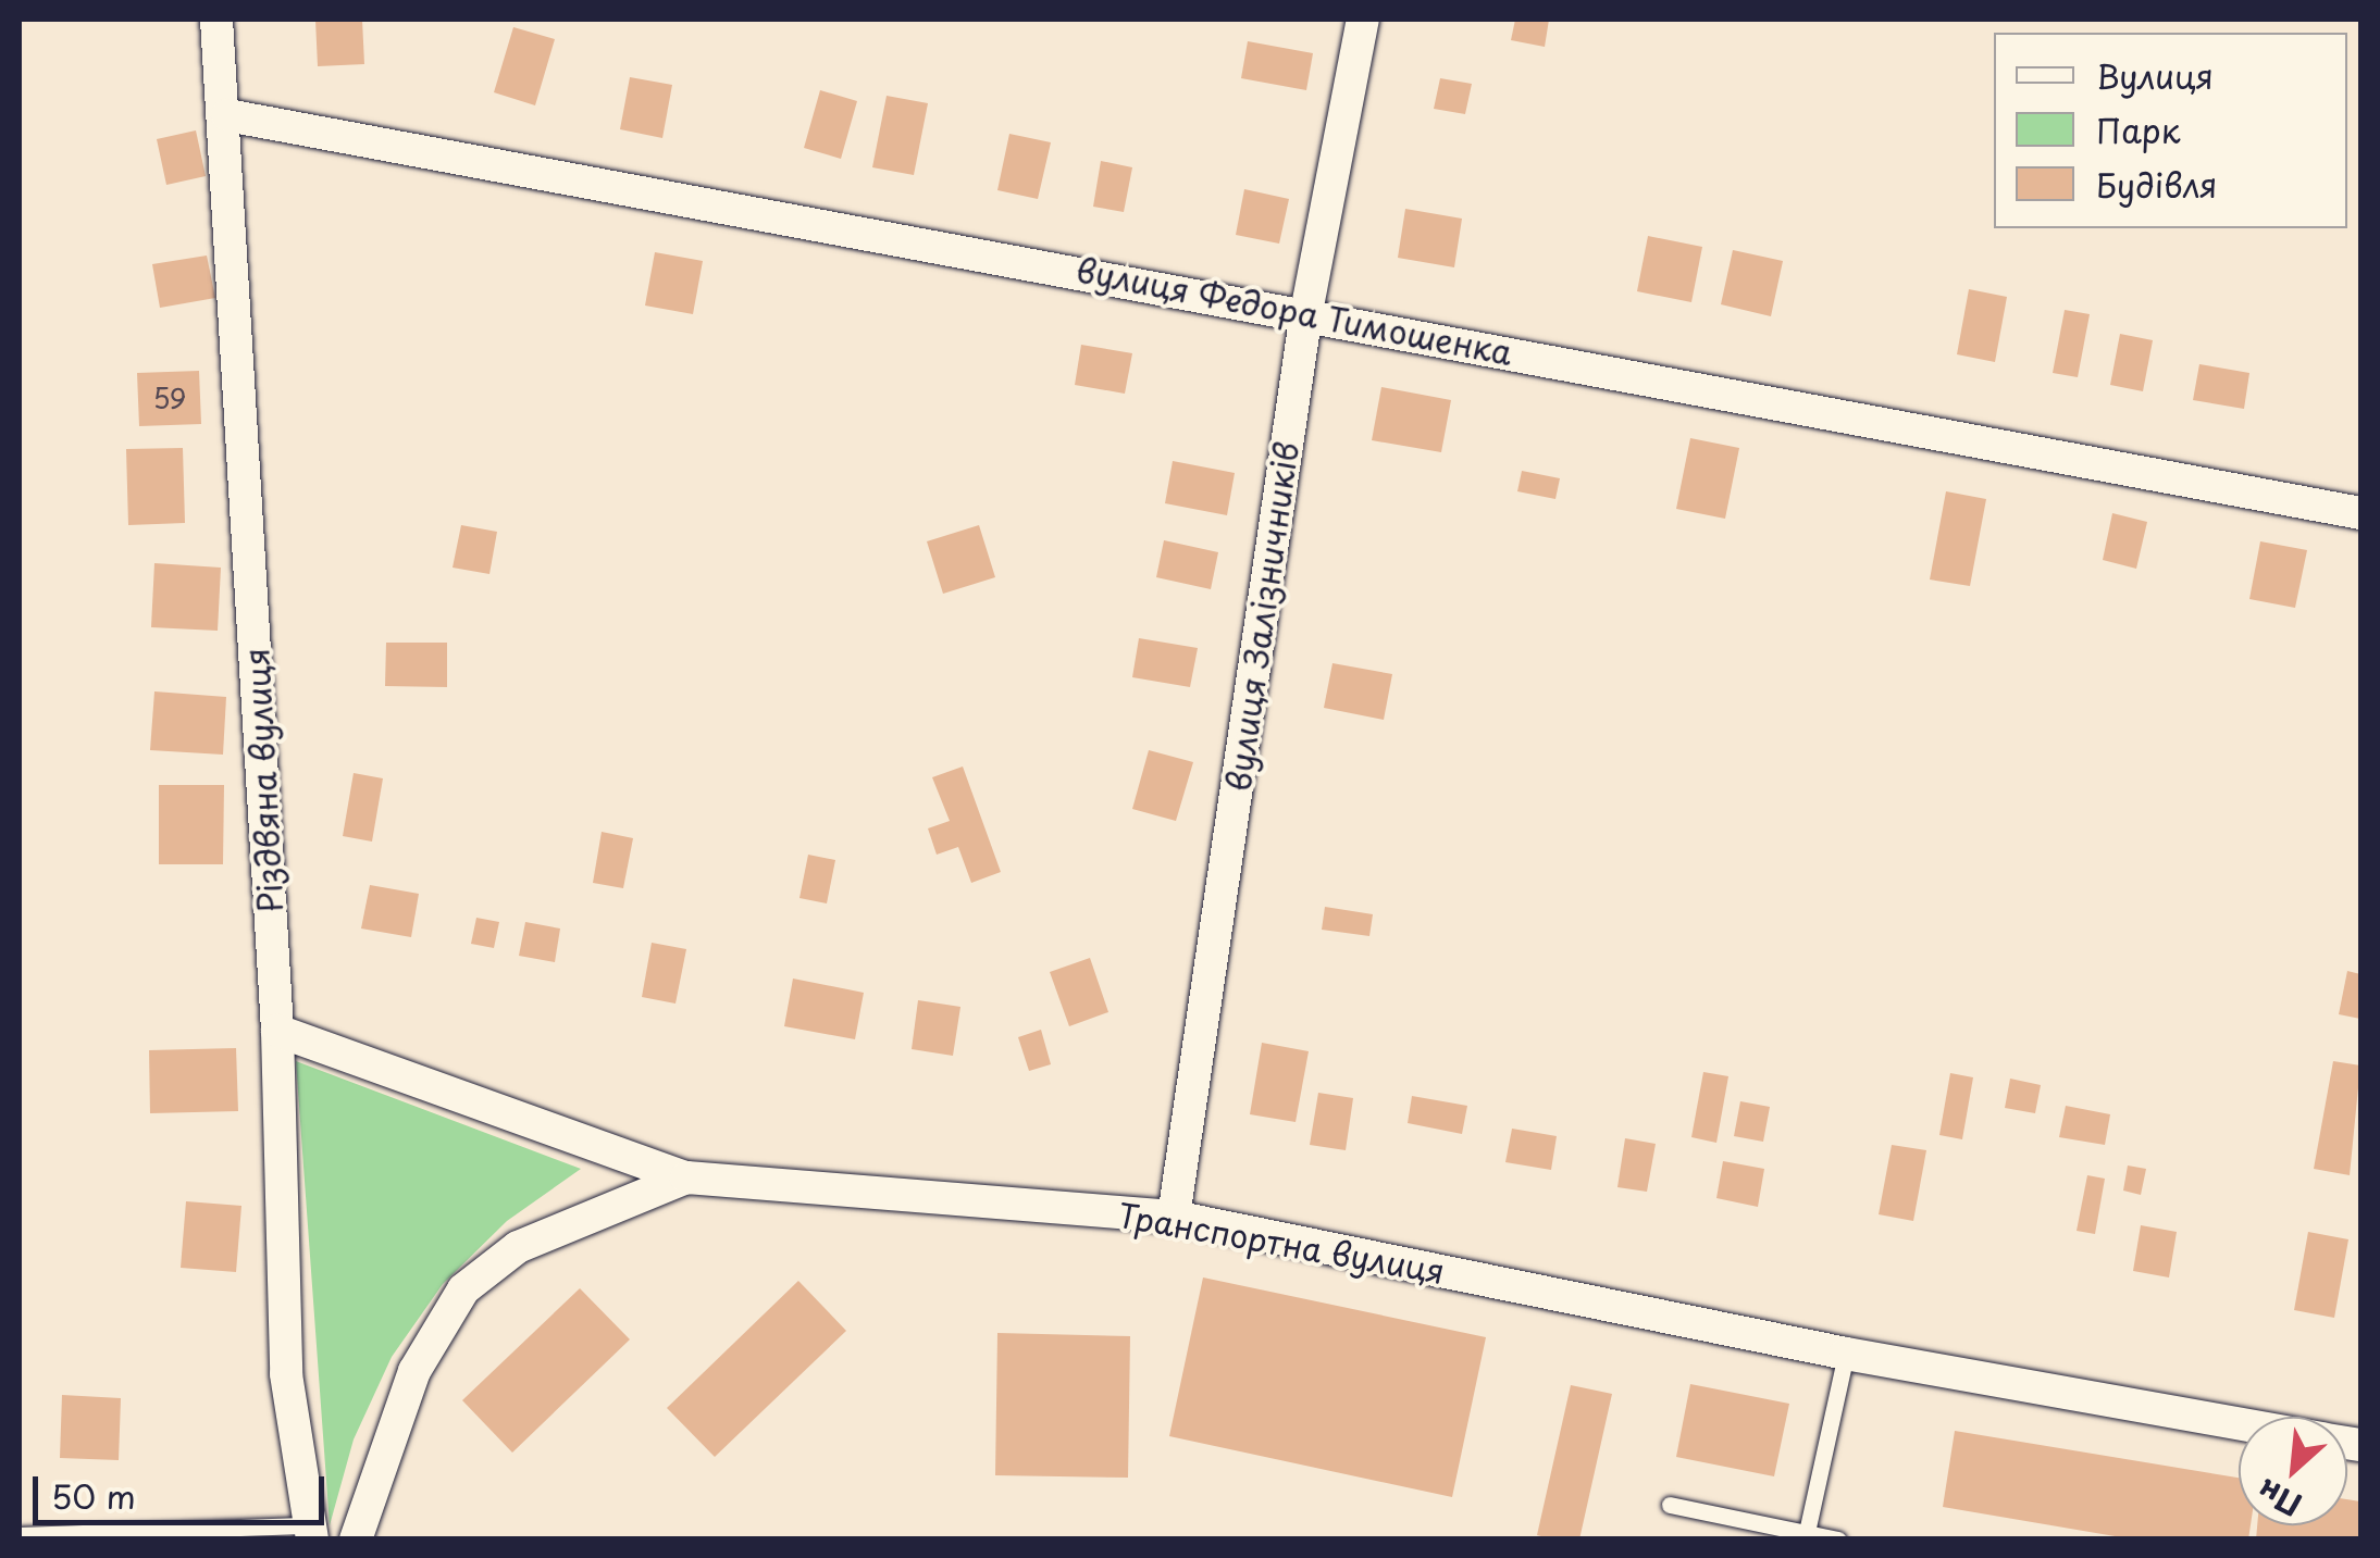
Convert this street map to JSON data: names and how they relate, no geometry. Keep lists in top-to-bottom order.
{
  "streets": {
    "street": [
      "вулиця Федора Тимошенка",
      "вулиця Залізничників",
      "Різдвяна вулиця",
      "Транспортна вулиця"
    ]
  },
  "crossings": [
    ["вулиця Федора Тимошенка", "вулиця Залізничників"],
    ["вулиця Федора Тимошенка", "Різдвяна вулиця"],
    ["вулиця Залізничників", "Транспортна вулиця"]
  ],
  "house_numbers": ["59"],
  "legend": ["Вулиця", "Парк", "Будівля"],
  "scale_bar": "50 m",
  "north": "bottom left"
}
